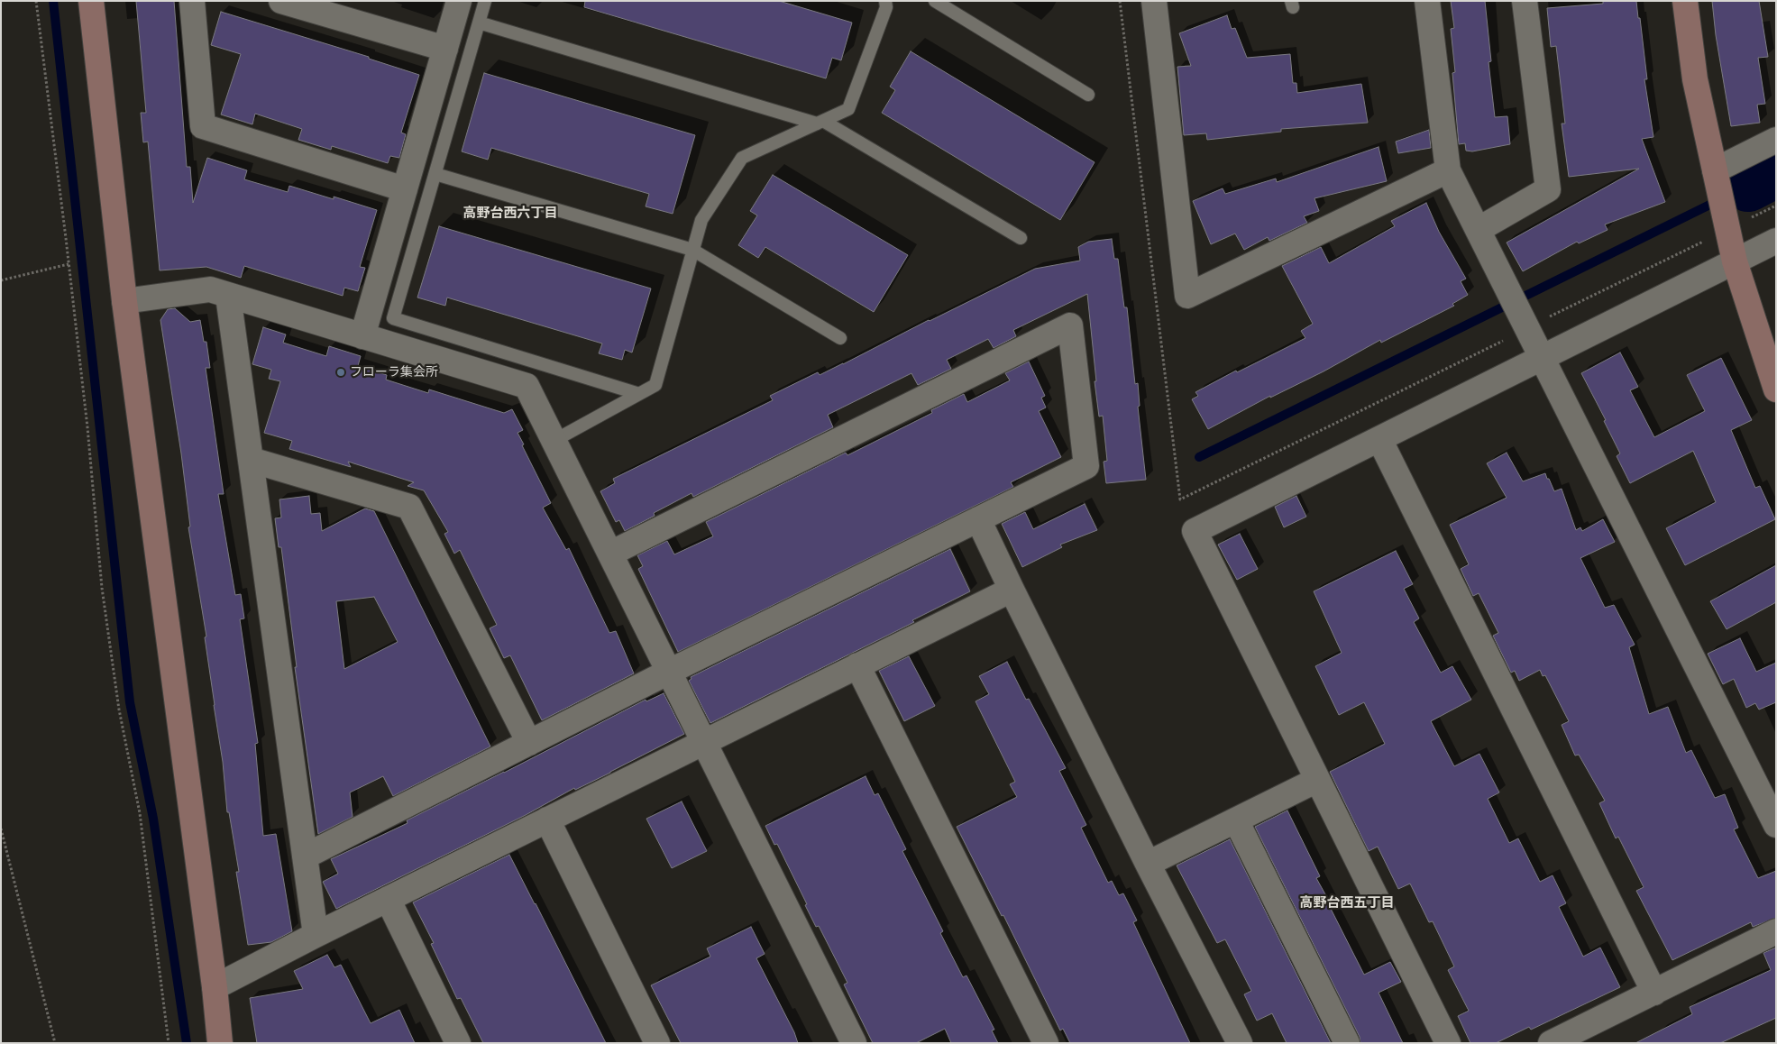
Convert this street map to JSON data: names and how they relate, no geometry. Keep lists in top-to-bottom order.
{
  "districts": ["高野台西六丁目", "高野台西五丁目"],
  "places": ["フローラ集会所"]
}
